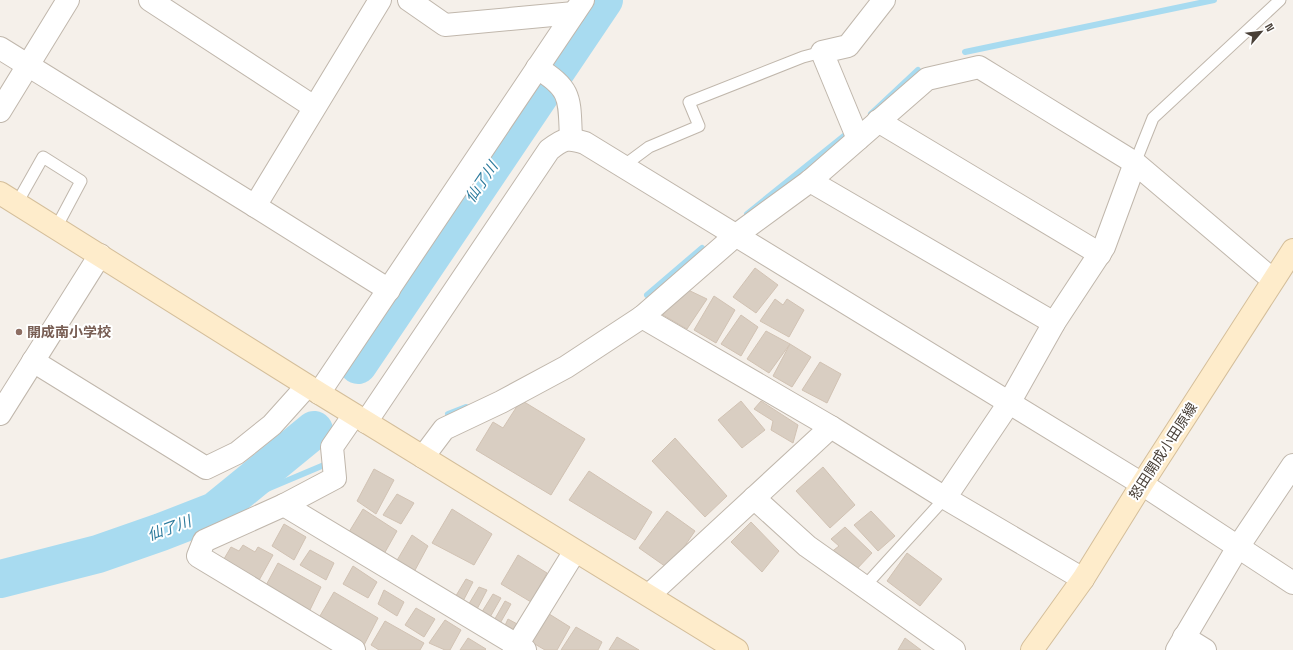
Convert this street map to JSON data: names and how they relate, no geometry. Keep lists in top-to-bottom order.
{
  "streets": {
    "street": ["怒田開成小田原線"]
  },
  "water": ["仙了川"],
  "places": ["開成南小学校"],
  "north": "top right"
}
